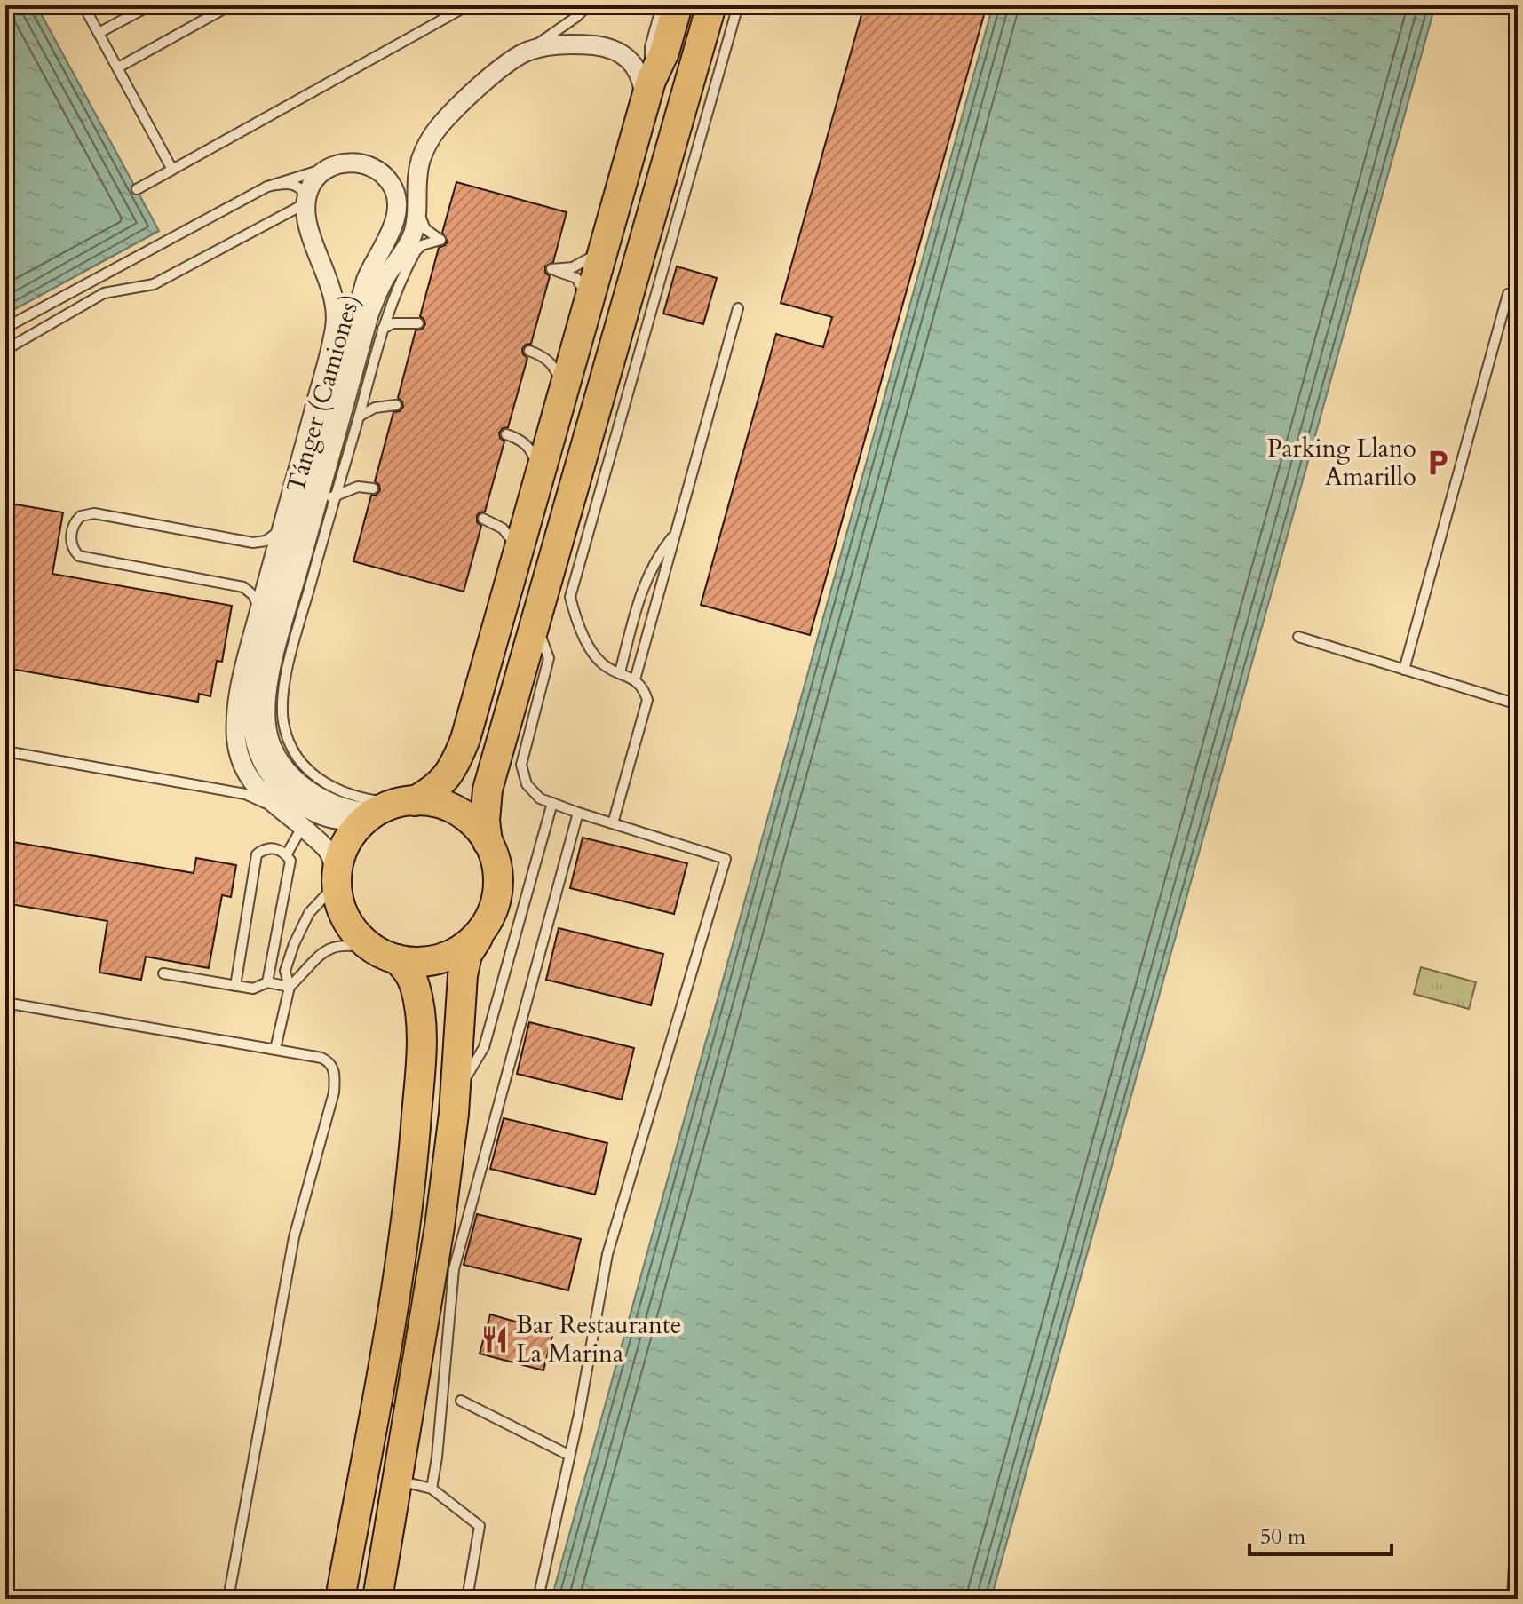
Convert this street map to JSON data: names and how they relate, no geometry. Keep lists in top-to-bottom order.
{
  "streets": {
    "street": ["Tánger (Camiones)"]
  },
  "places": {
    "parking": ["Parking Llano Amarillo"],
    "restaurant": ["Bar Restaurante La Marina"]
  },
  "scale_bar": "50 m"
}
